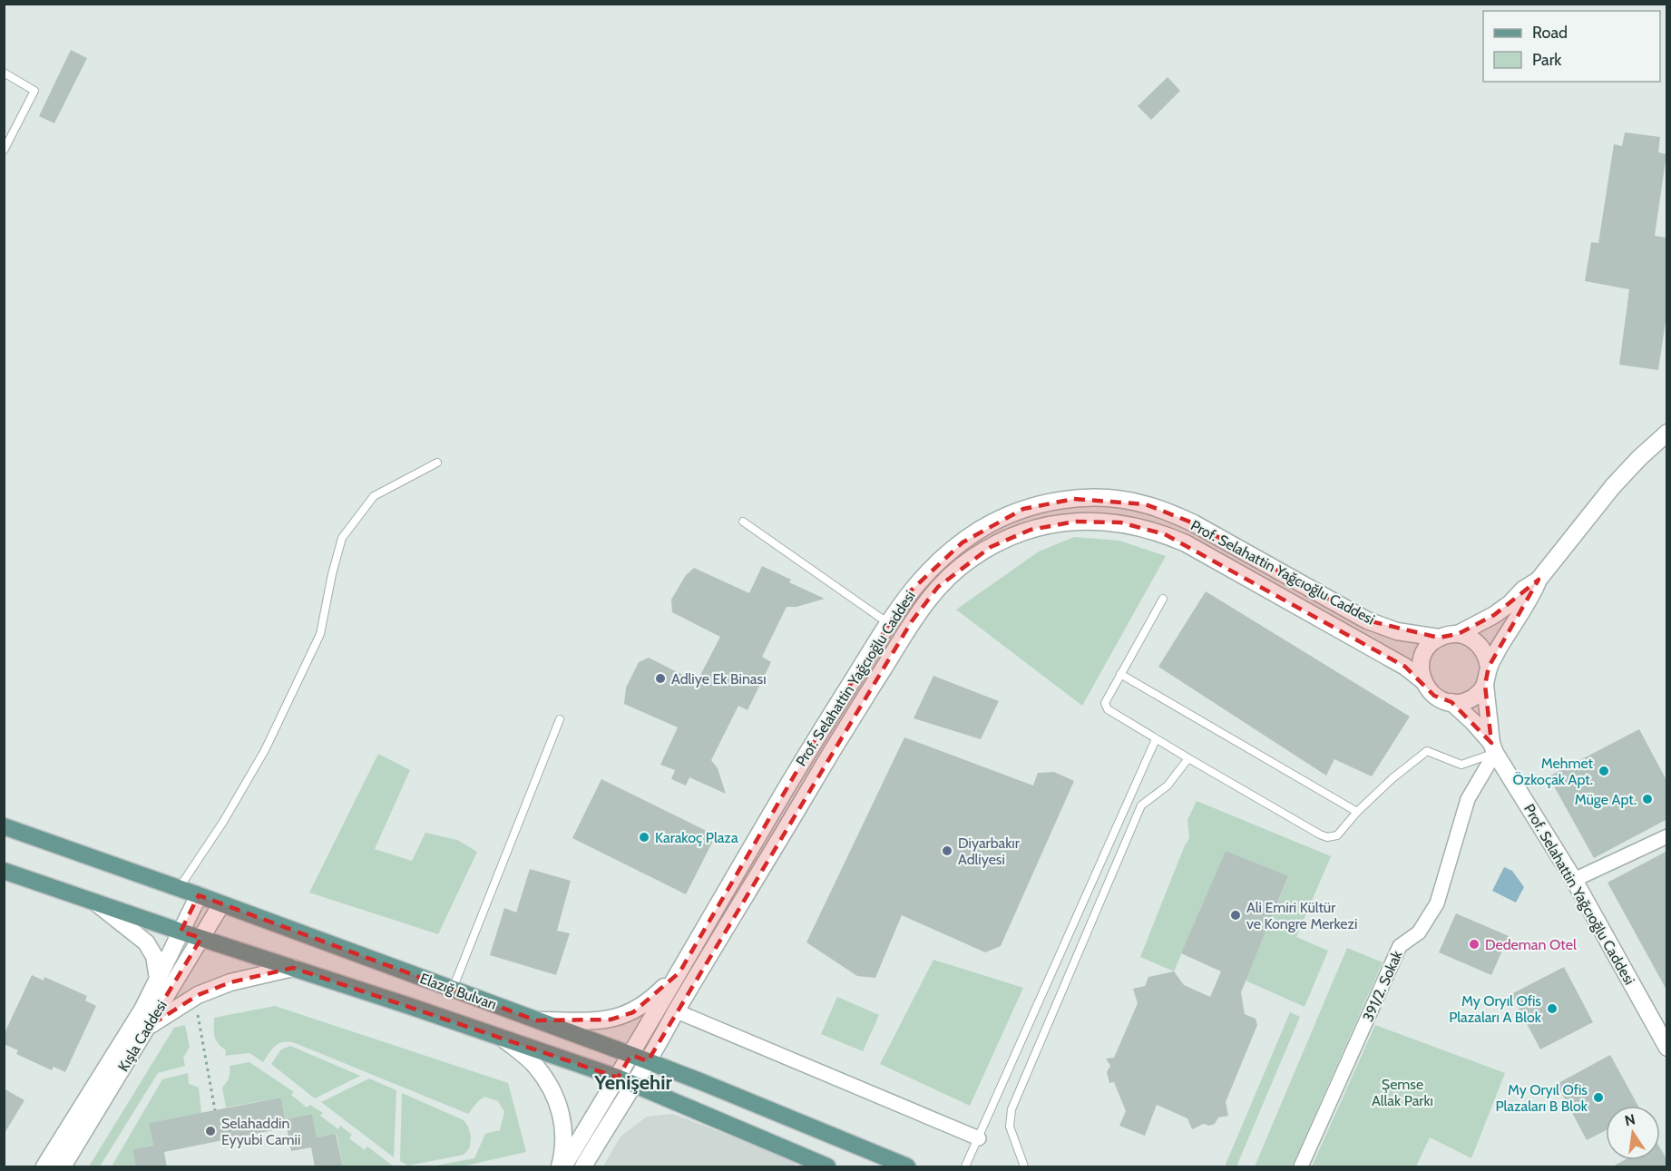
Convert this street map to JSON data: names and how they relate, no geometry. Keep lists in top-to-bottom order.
{
  "streets": {
    "main road": ["Elazığ Bulvarı"],
    "street": ["Prof. Selahattin Yağcıoğlu Caddesi", "391/2. Sokak", "Kışla Caddesi"]
  },
  "crossings": [
    ["Prof. Selahattin Yağcıoğlu Caddesi", "391/2. Sokak"],
    ["Prof. Selahattin Yağcıoğlu Caddesi", "Elazığ Bulvarı"],
    ["Elazığ Bulvarı", "Kışla Caddesi"]
  ],
  "districts": ["Yenişehir"],
  "parks": ["Şemse Allak Parkı"],
  "places": [
    "Adliye Ek Binası",
    "Mehmet Özkoçak Apt.",
    "Müge Apt.",
    "Karakoç Plaza",
    "Diyarbakır Adliyesi",
    "Ali Emiri Kültür ve Kongre Merkezi",
    "Dedeman Otel",
    "My Oryıl Ofis Plazaları A Blok",
    "My Oryıl Ofis Plazaları B Blok",
    "Selahaddin Eyyubi Camii"
  ],
  "legend": ["Road", "Park"],
  "north": "top"
}
